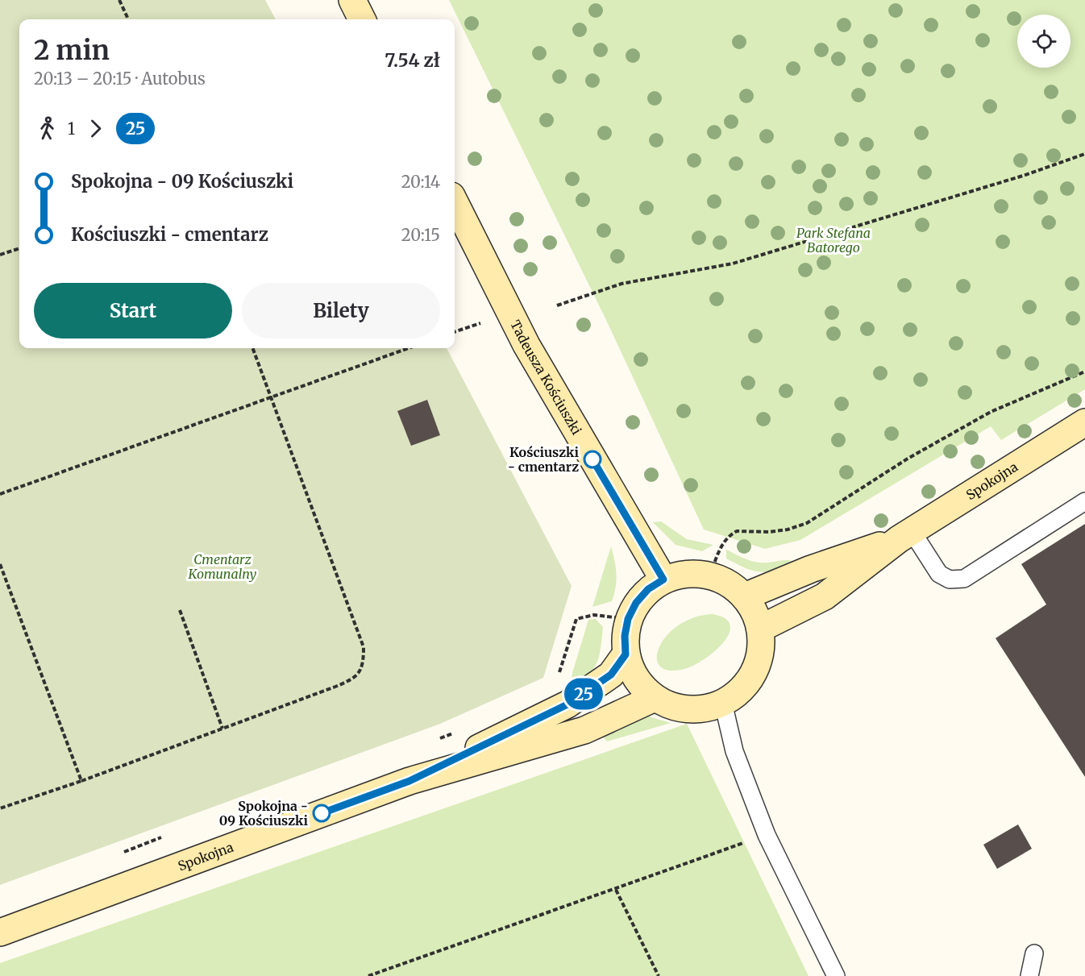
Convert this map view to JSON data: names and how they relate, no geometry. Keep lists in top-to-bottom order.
{
  "streets": {
    "street": ["Tadeusza Kościuszki", "Spokojna"]
  },
  "crossings": [
    ["Tadeusza Kościuszki", "Spokojna"]
  ],
  "parks": ["Park Stefana Batorego", "Cmentarz Komunalny"],
  "places": ["Kościuszki - cmentarz", "Spokojna - 09 Kościuszki"],
  "lines": ["bus line 25"],
  "page": {
    "on_map": "25",
    "heading": ["2 min", "20:13 – 20:15 · Autobus", "7.54 zł"],
    "legs": ["1", "25"],
    "list": [
      {
        "name": "Spokojna - 09 Kościuszki",
        "value": "20:14"
      },
      {
        "name": "Kościuszki - cmentarz",
        "value": "20:15"
      }
    ],
    "buttons": ["Start", "Bilety"]
  }
}
